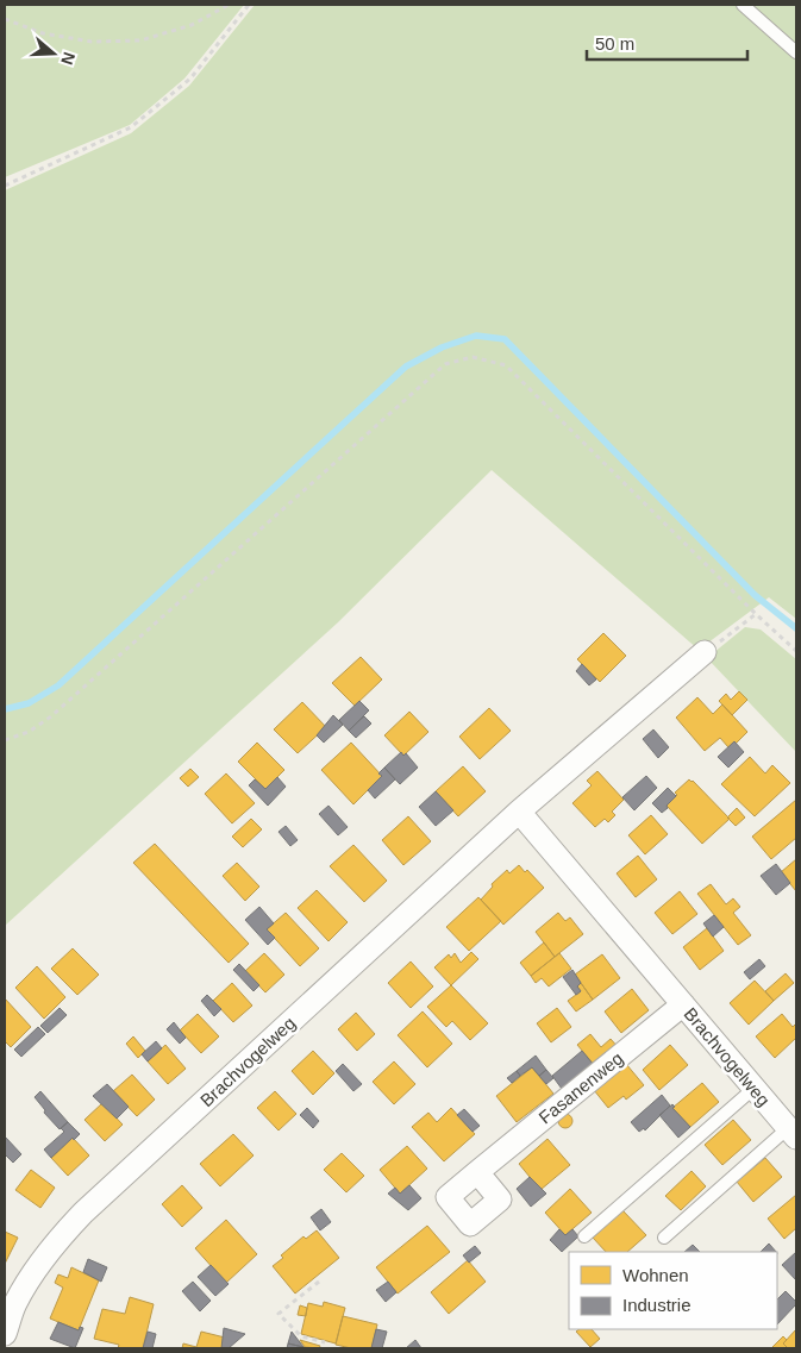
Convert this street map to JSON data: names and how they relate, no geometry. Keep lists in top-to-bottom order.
{
  "streets": {
    "street": ["Brachvogelweg", "Fasanenweg"]
  },
  "crossings": [
    ["Brachvogelweg", "Fasanenweg"]
  ],
  "legend": ["Wohnen", "Industrie"],
  "scale_bar": "50 m",
  "north": "right"
}
